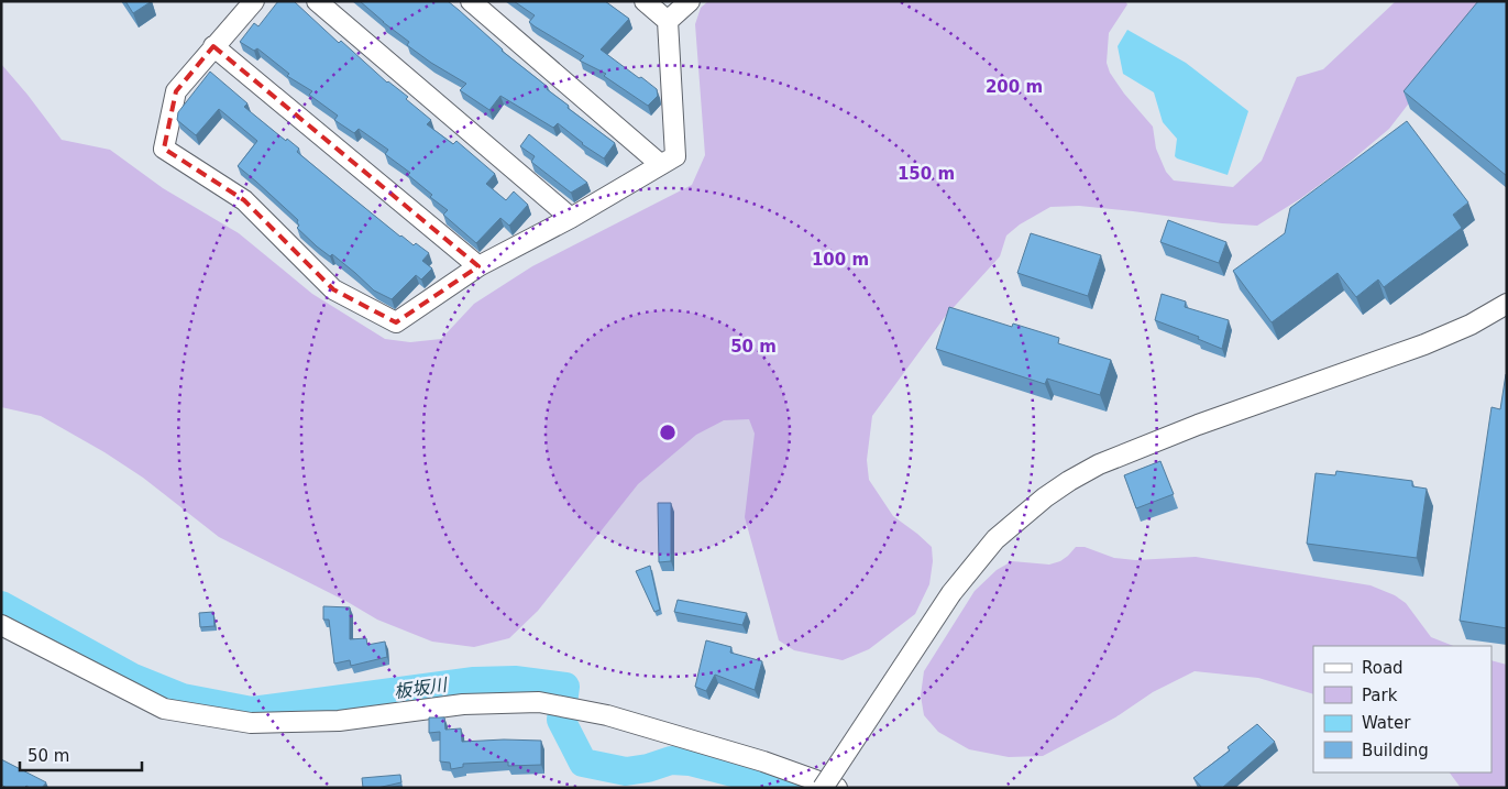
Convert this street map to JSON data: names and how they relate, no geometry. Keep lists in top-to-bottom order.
{
  "water": ["板坂川"],
  "legend": [
    "Road",
    "Park",
    "Water",
    "Building"
  ],
  "scale_bar": "50 m",
  "rings": [
    "200 m",
    "150 m",
    "100 m",
    "50 m"
  ]
}
